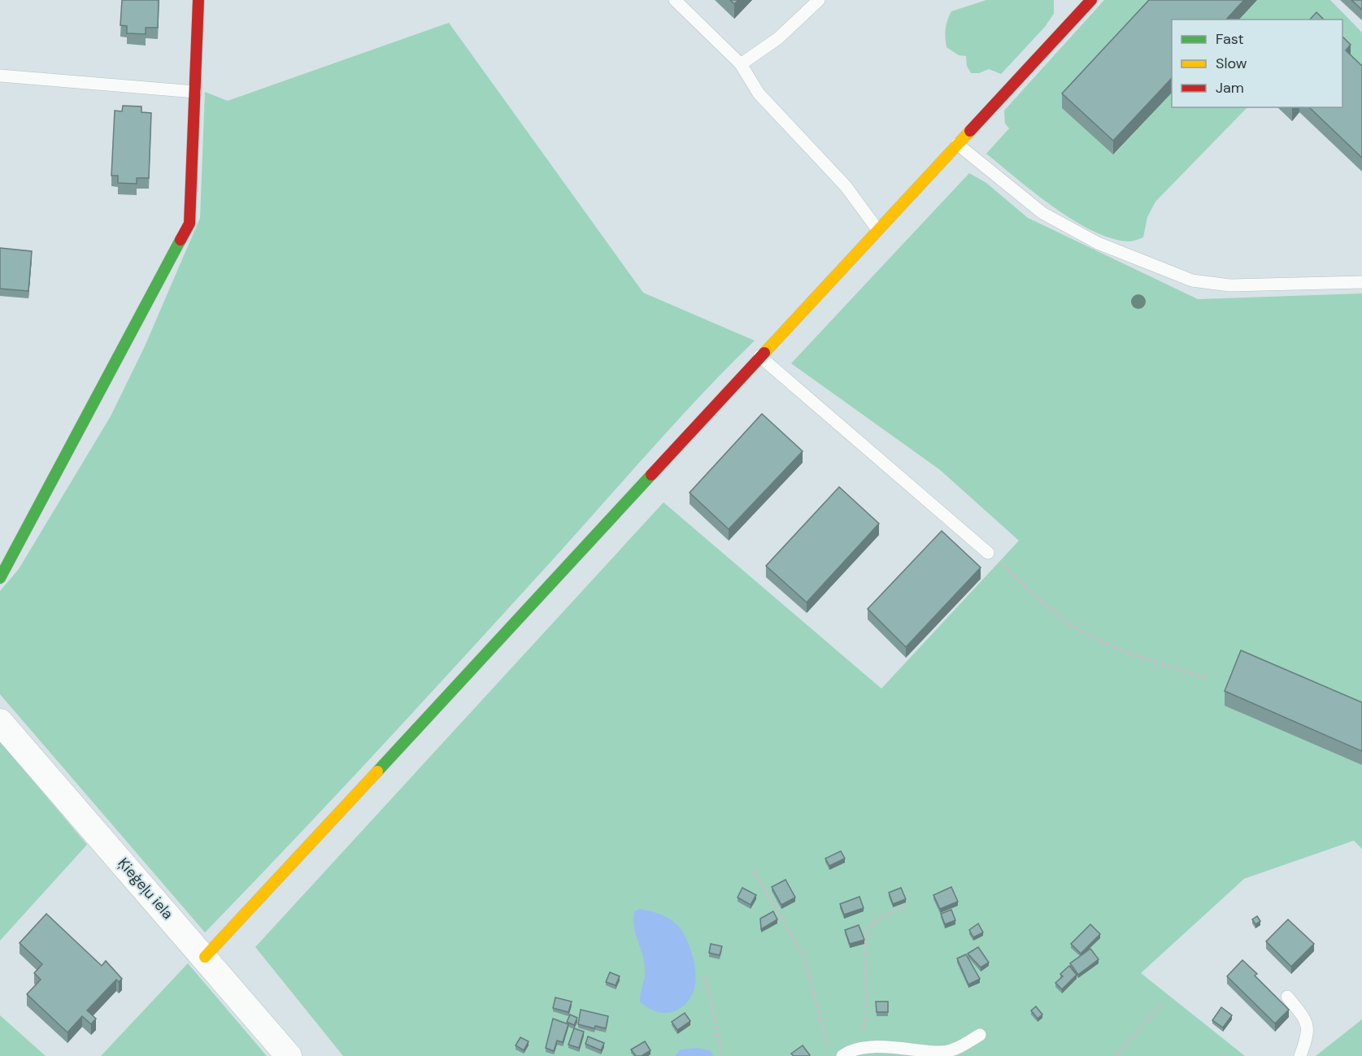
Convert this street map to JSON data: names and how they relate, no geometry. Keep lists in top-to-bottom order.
{
  "streets": {
    "street": ["Ķieģeļu iela"]
  },
  "legend": ["Fast", "Slow", "Jam"]
}
